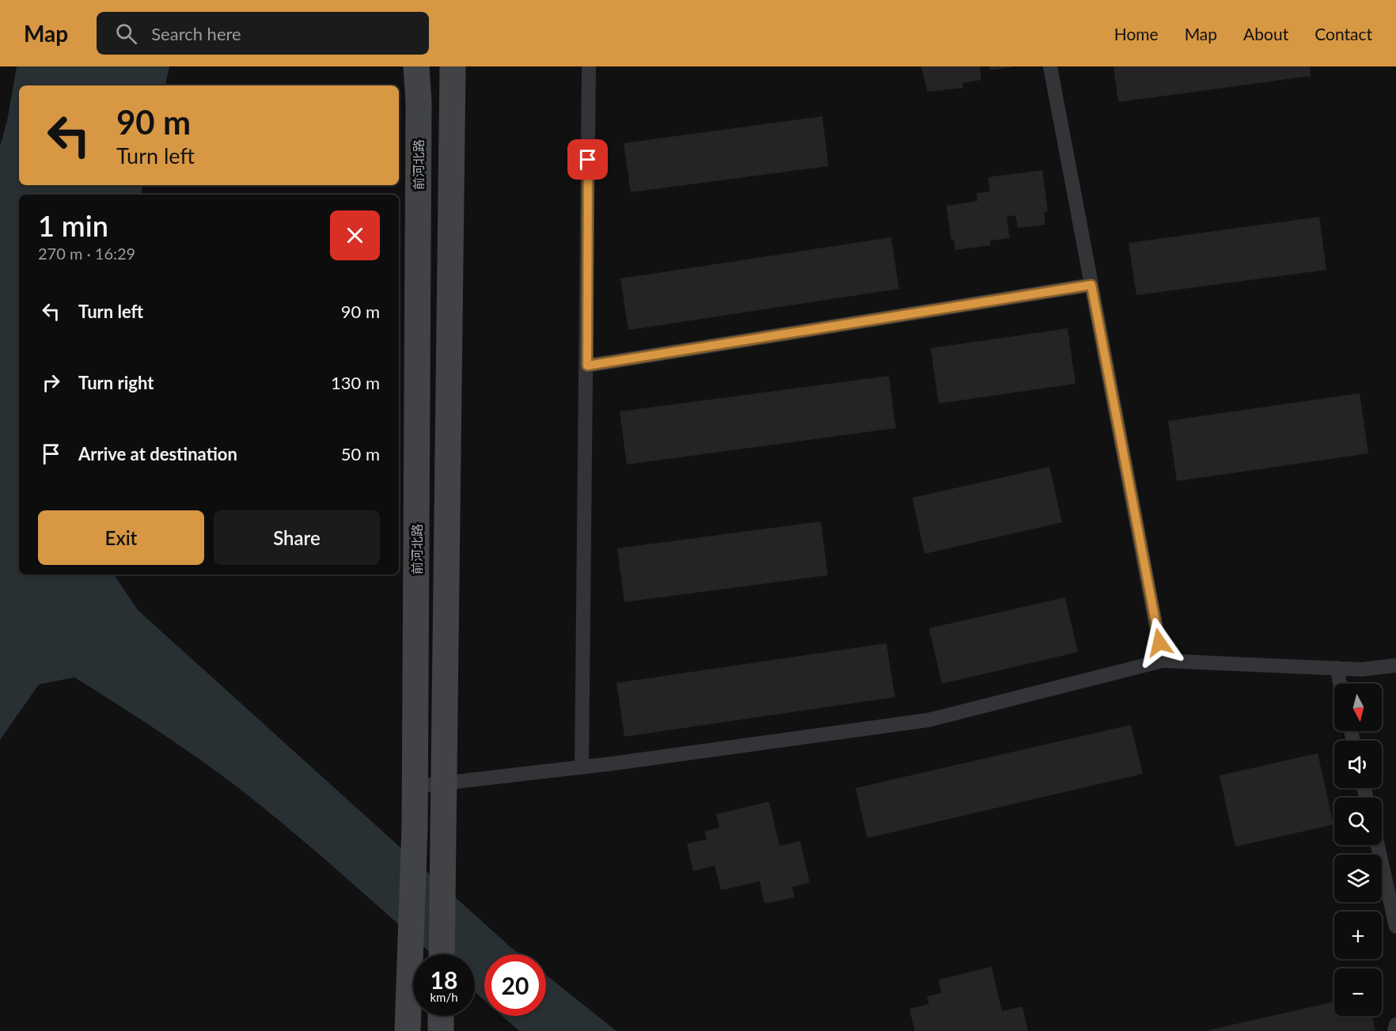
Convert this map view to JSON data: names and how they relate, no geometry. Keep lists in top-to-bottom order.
{
  "streets": {
    "main road": ["前河北路"]
  },
  "north": "bottom",
  "page": {
    "header": "Map",
    "search": "Search here",
    "nav": [
      "Home",
      "Map",
      "About",
      "Contact"
    ],
    "turn": ["90 m", "Turn left"],
    "heading": ["1 min", "270 m · 16:29"],
    "list": [
      {
        "name": "Turn left",
        "value": "90 m"
      },
      {
        "name": "Turn right",
        "value": "130 m"
      },
      {
        "name": "Arrive at destination",
        "value": "50 m"
      }
    ],
    "buttons": ["Exit", "Share"],
    "map_buttons": ["+", "−"],
    "speed": "18 km/h",
    "limit": "20"
  }
}
